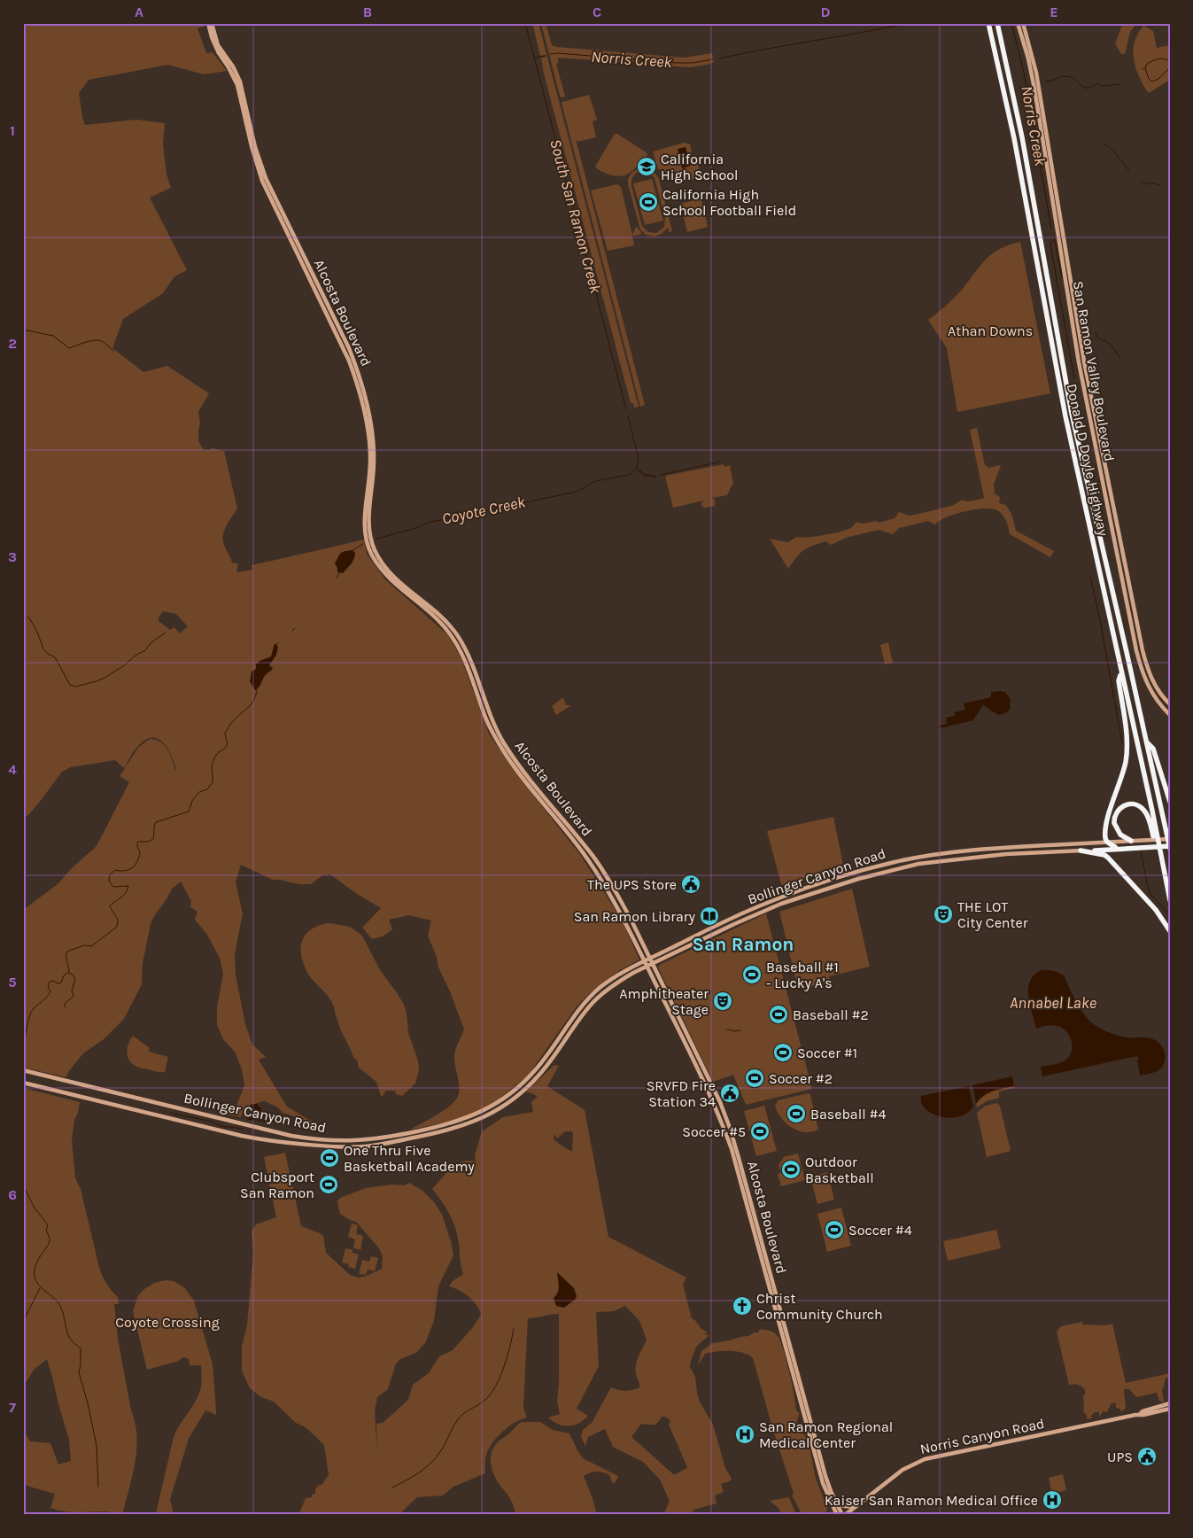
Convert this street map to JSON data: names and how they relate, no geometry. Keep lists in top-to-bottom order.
{
  "streets": {
    "highway": ["Donald D Doyle Highway"],
    "main road": [
      "Alcosta Boulevard",
      "San Ramon Valley Boulevard",
      "Bollinger Canyon Road",
      "Norris Canyon Road"
    ]
  },
  "crossings": [
    ["Alcosta Boulevard", "Bollinger Canyon Road"],
    ["Alcosta Boulevard", "Norris Canyon Road"]
  ],
  "districts": ["San Ramon"],
  "water": [
    "Norris Creek",
    "South San Ramon Creek",
    "Coyote Creek",
    "Annabel Lake"
  ],
  "parks": ["Athan Downs", "Coyote Crossing"],
  "places": {
    "school or university": ["California High School"],
    "sports": [
      "California High School Football Field",
      "Baseball #1 - Lucky A's",
      "Baseball #2",
      "Soccer #1",
      "Soccer #2",
      "Baseball #4",
      "Soccer #5",
      "One Thru Five Basketball Academy",
      "Outdoor Basketball",
      "Clubsport San Ramon",
      "Soccer #4"
    ],
    "public building": ["The UPS Store", "SRVFD Fire Station 34", "UPS"],
    "theatre": ["THE LOT City Center", "Amphitheater Stage"],
    "library": ["San Ramon Library"],
    "church": ["Christ Community Church"],
    "hospital": ["San Ramon Regional Medical Center", "Kaiser San Ramon Medical Office"]
  },
  "grid": {
    "columns": [
      "A",
      "B",
      "C",
      "D",
      "E"
    ],
    "rows": [
      "1",
      "2",
      "3",
      "4",
      "5",
      "6",
      "7"
    ]
  }
}
